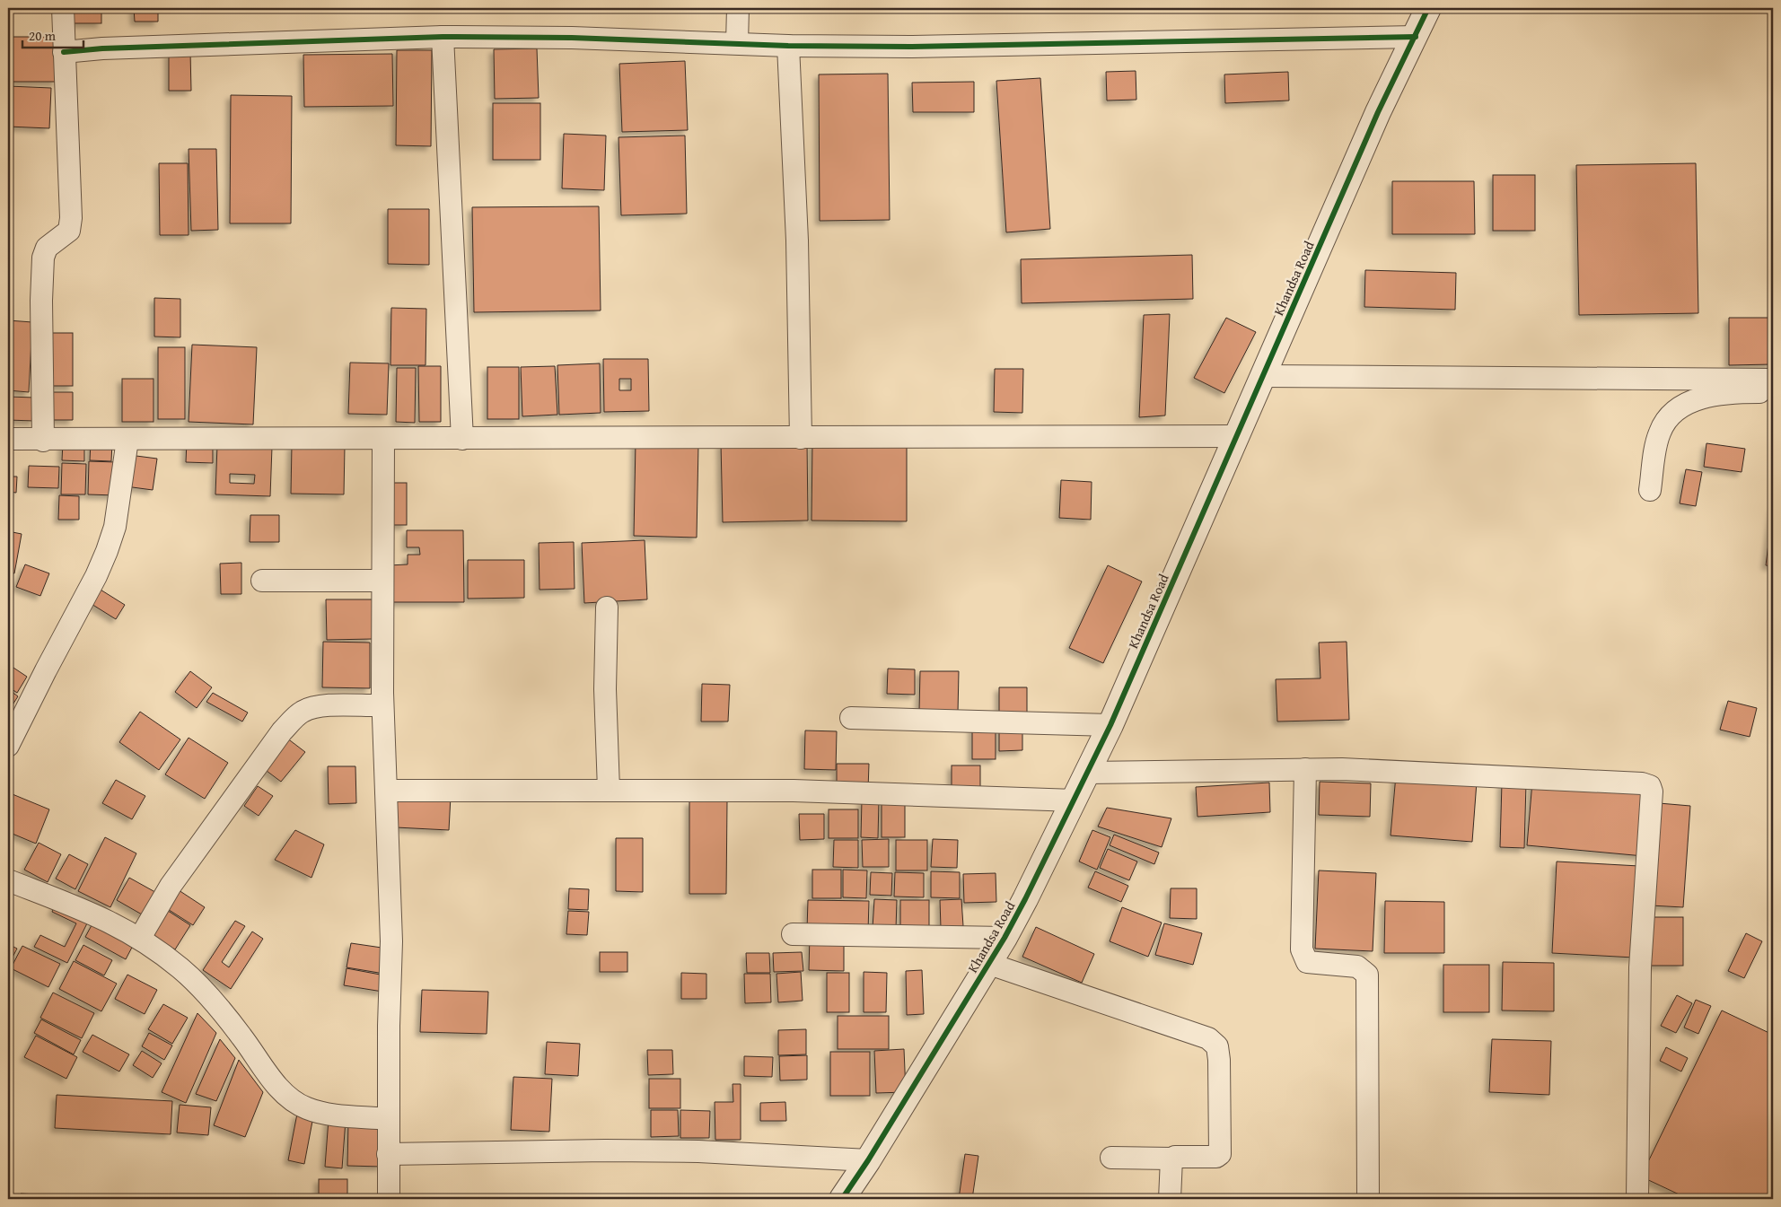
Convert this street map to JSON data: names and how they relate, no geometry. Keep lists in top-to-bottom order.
{
  "streets": {
    "street": ["Khandsa Road"]
  },
  "scale_bar": "20 m"
}
